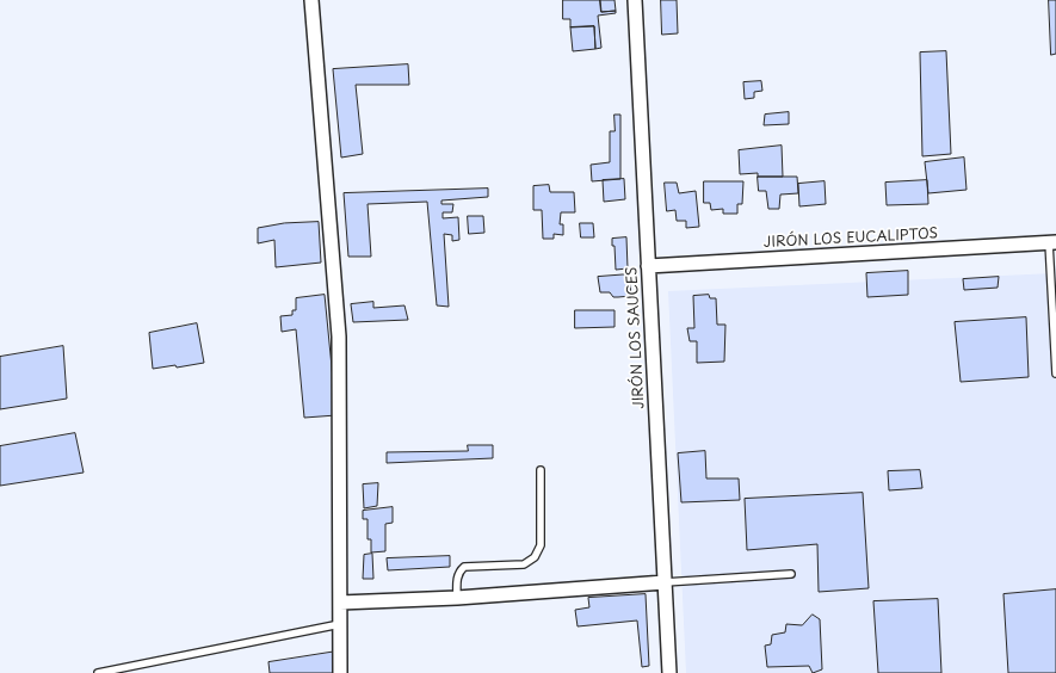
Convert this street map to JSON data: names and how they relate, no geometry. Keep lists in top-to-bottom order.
{
  "streets": {
    "street": ["JIRÓN LOS EUCALIPTOS", "JIRÓN LOS SAUCES"]
  },
  "crossings": [
    ["JIRÓN LOS EUCALIPTOS", "JIRÓN LOS SAUCES"]
  ]
}
